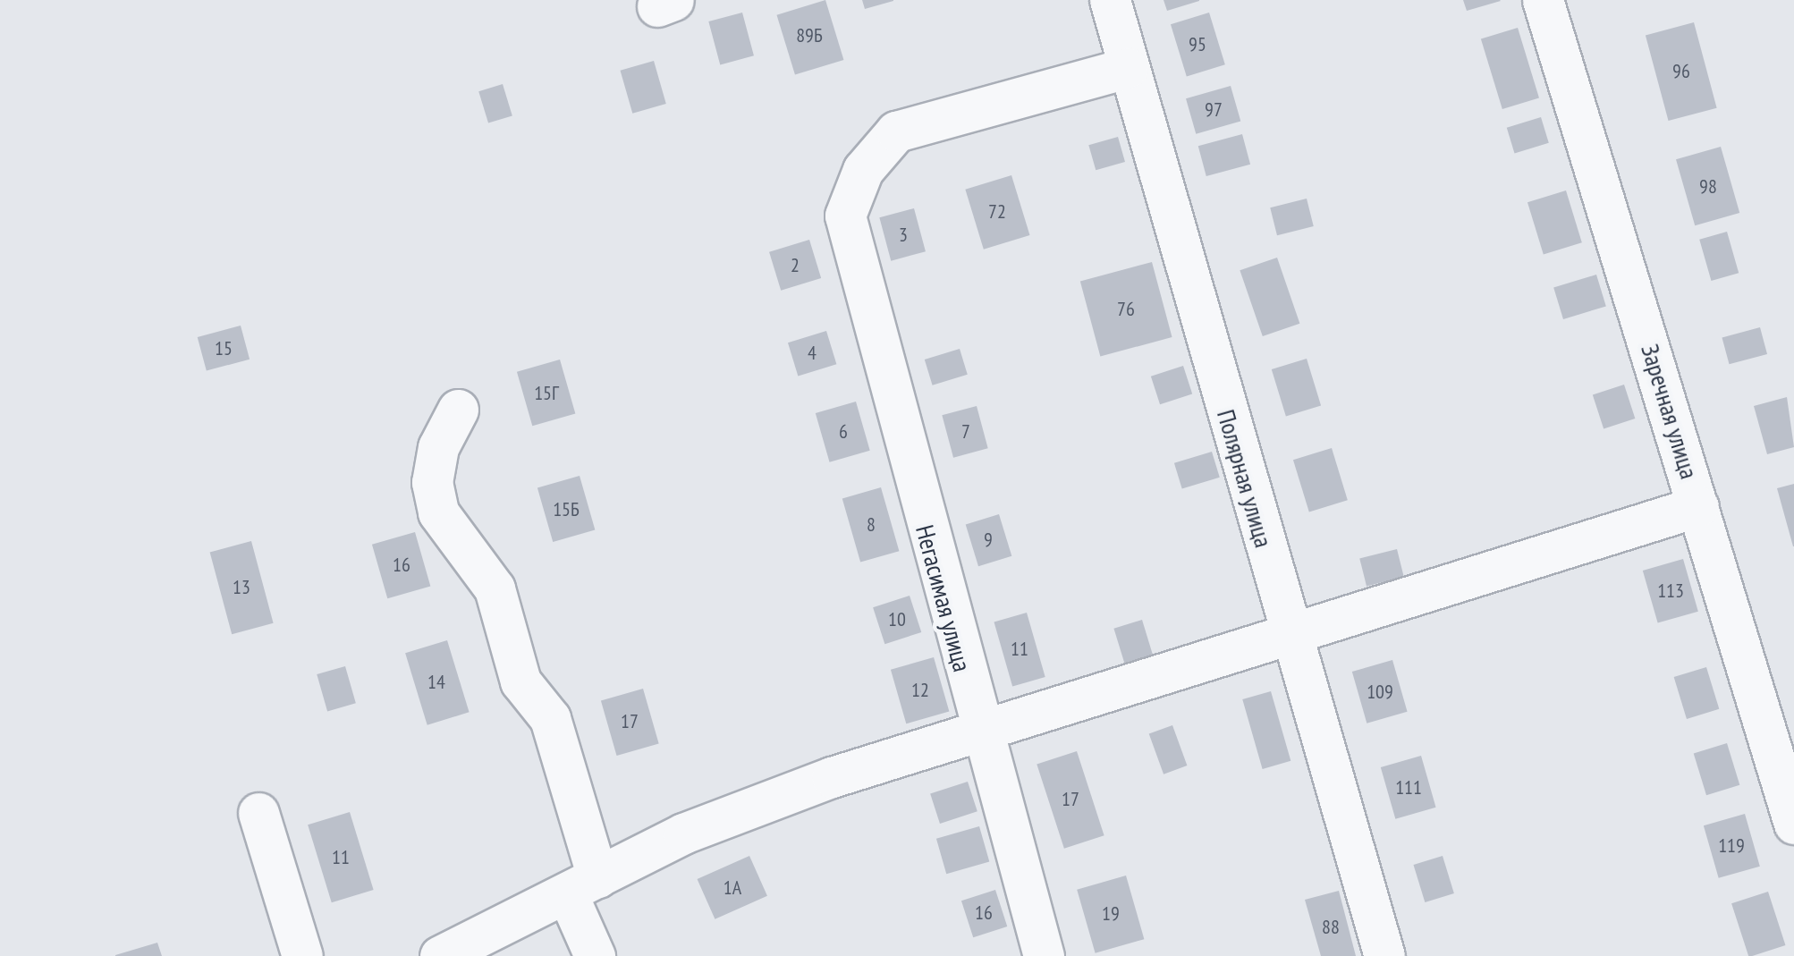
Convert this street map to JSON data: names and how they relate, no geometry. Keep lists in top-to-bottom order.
{
  "streets": {
    "street": ["Заречная улица", "Полярная улица", "Негасимая улица"]
  },
  "crossings": [
    ["Полярная улица", "Негасимая улица"]
  ],
  "house_numbers": [
    "89Б",
    "95",
    "96",
    "97",
    "98",
    "72",
    "3",
    "2",
    "76",
    "15",
    "4",
    "15Г",
    "6",
    "7",
    "15Б",
    "8",
    "9",
    "16",
    "13",
    "113",
    "10",
    "11",
    "14",
    "12",
    "109",
    "17",
    "111",
    "17",
    "119",
    "11",
    "1А",
    "16",
    "19",
    "88"
  ]
}
